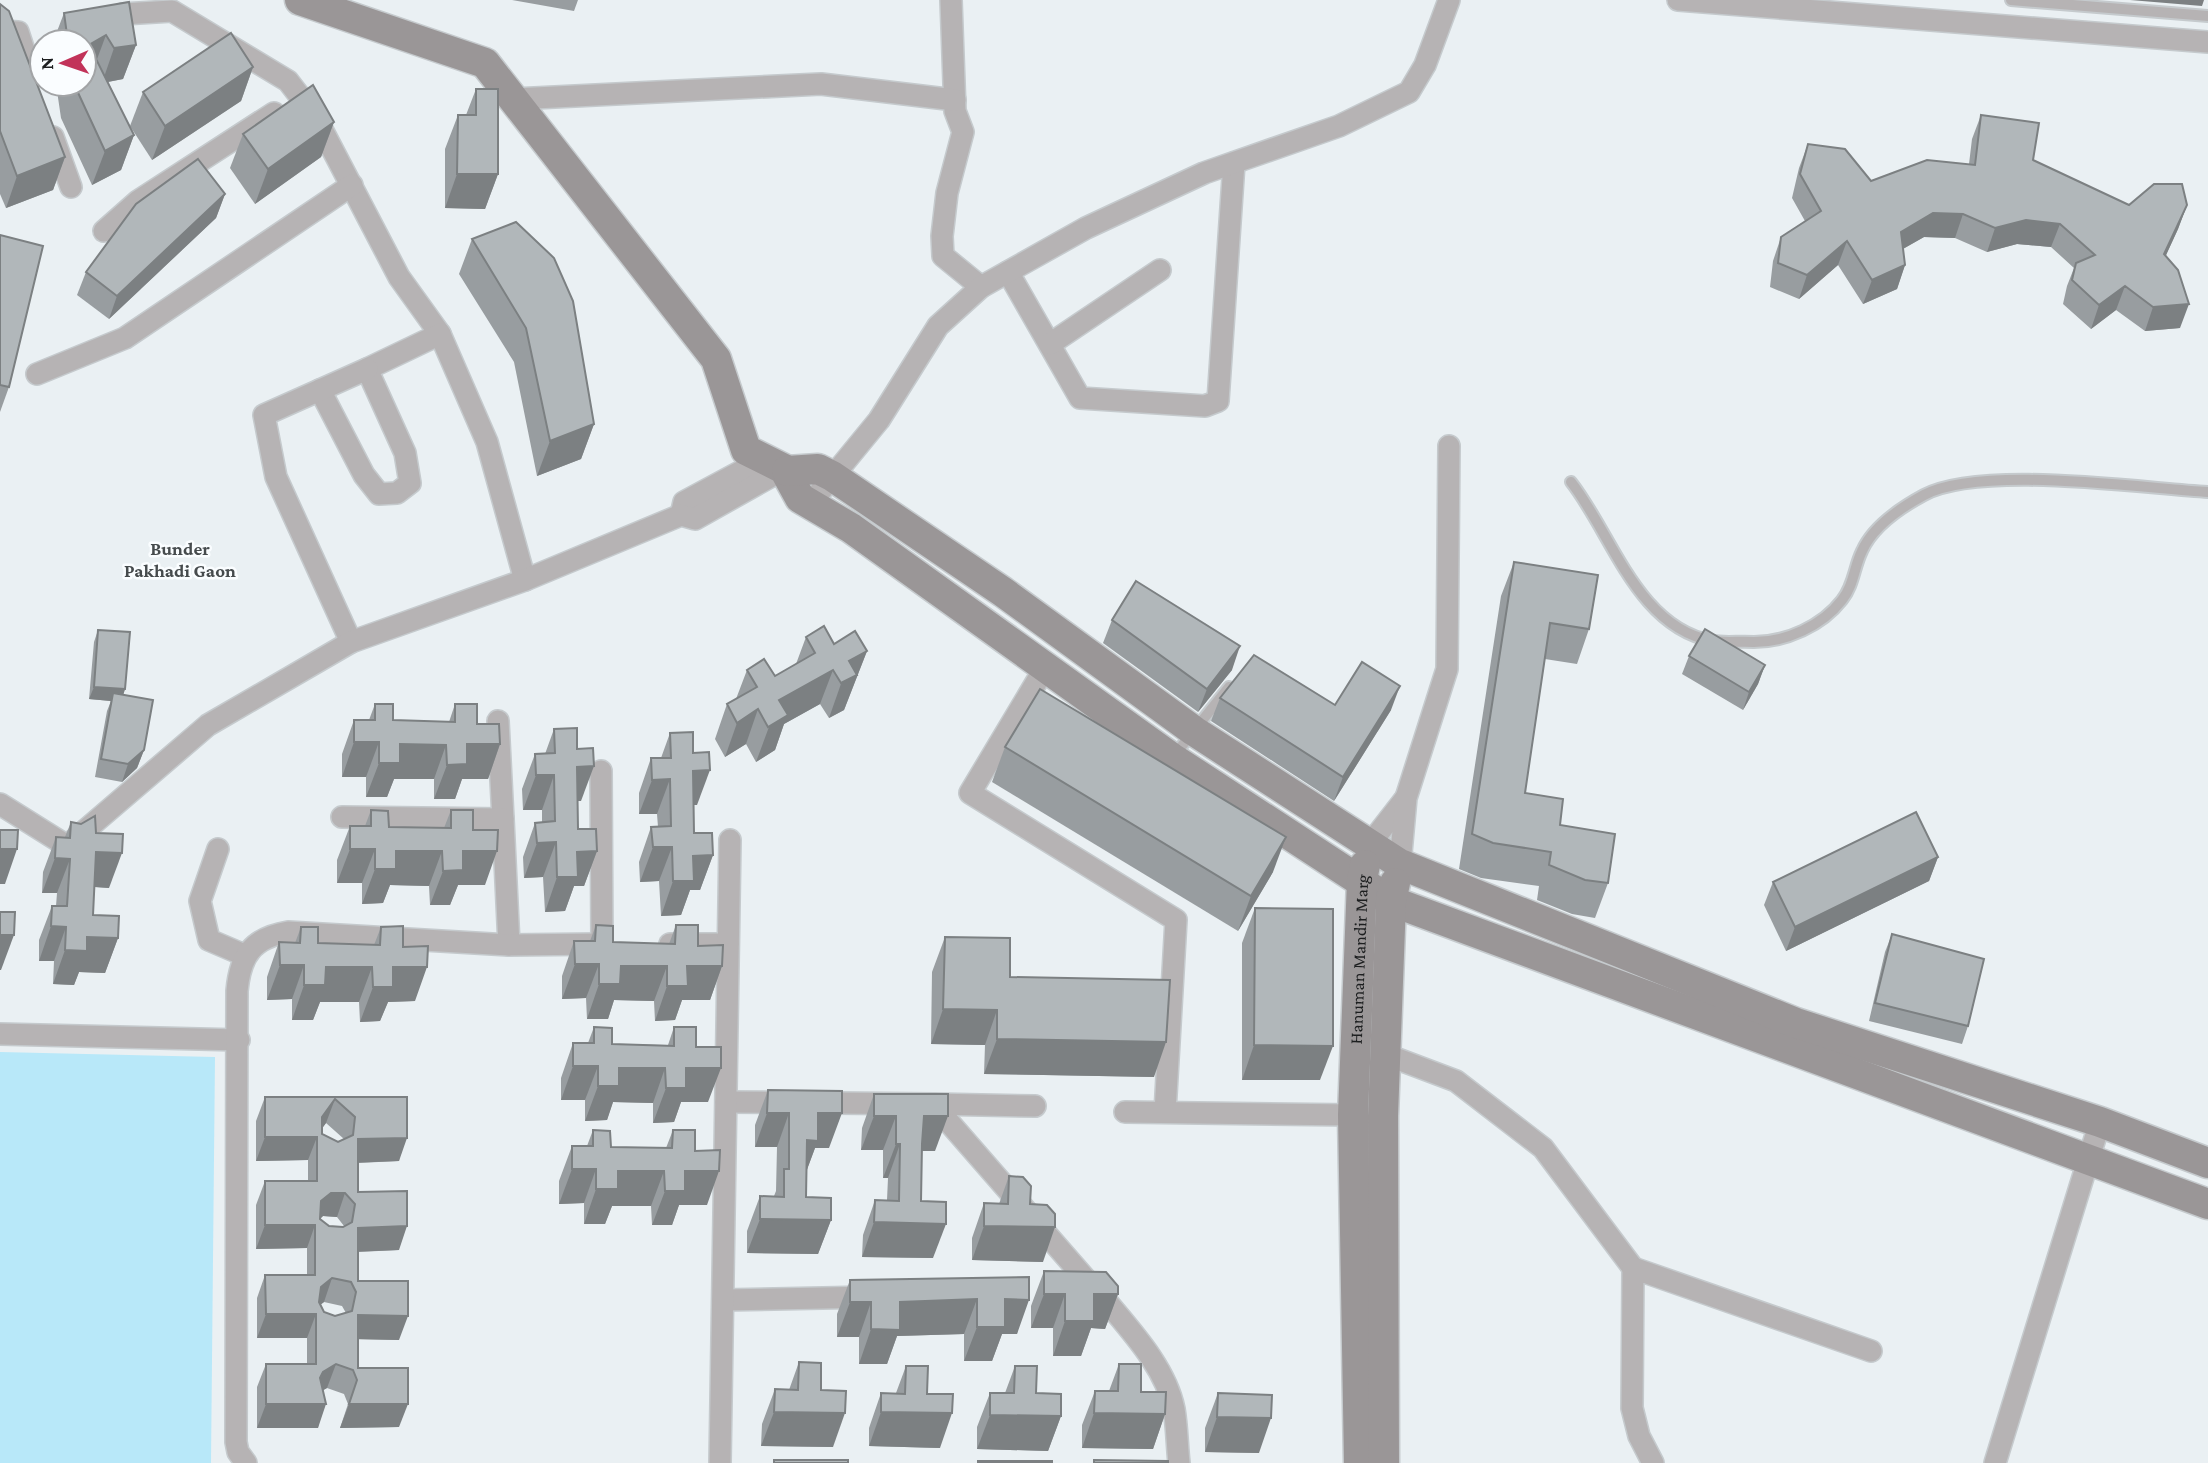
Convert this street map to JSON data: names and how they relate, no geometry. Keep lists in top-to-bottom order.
{
  "streets": {
    "main road": ["Hanuman Mandir Marg"]
  },
  "districts": ["Bunder Pakhadi Gaon"],
  "north": "left"
}
